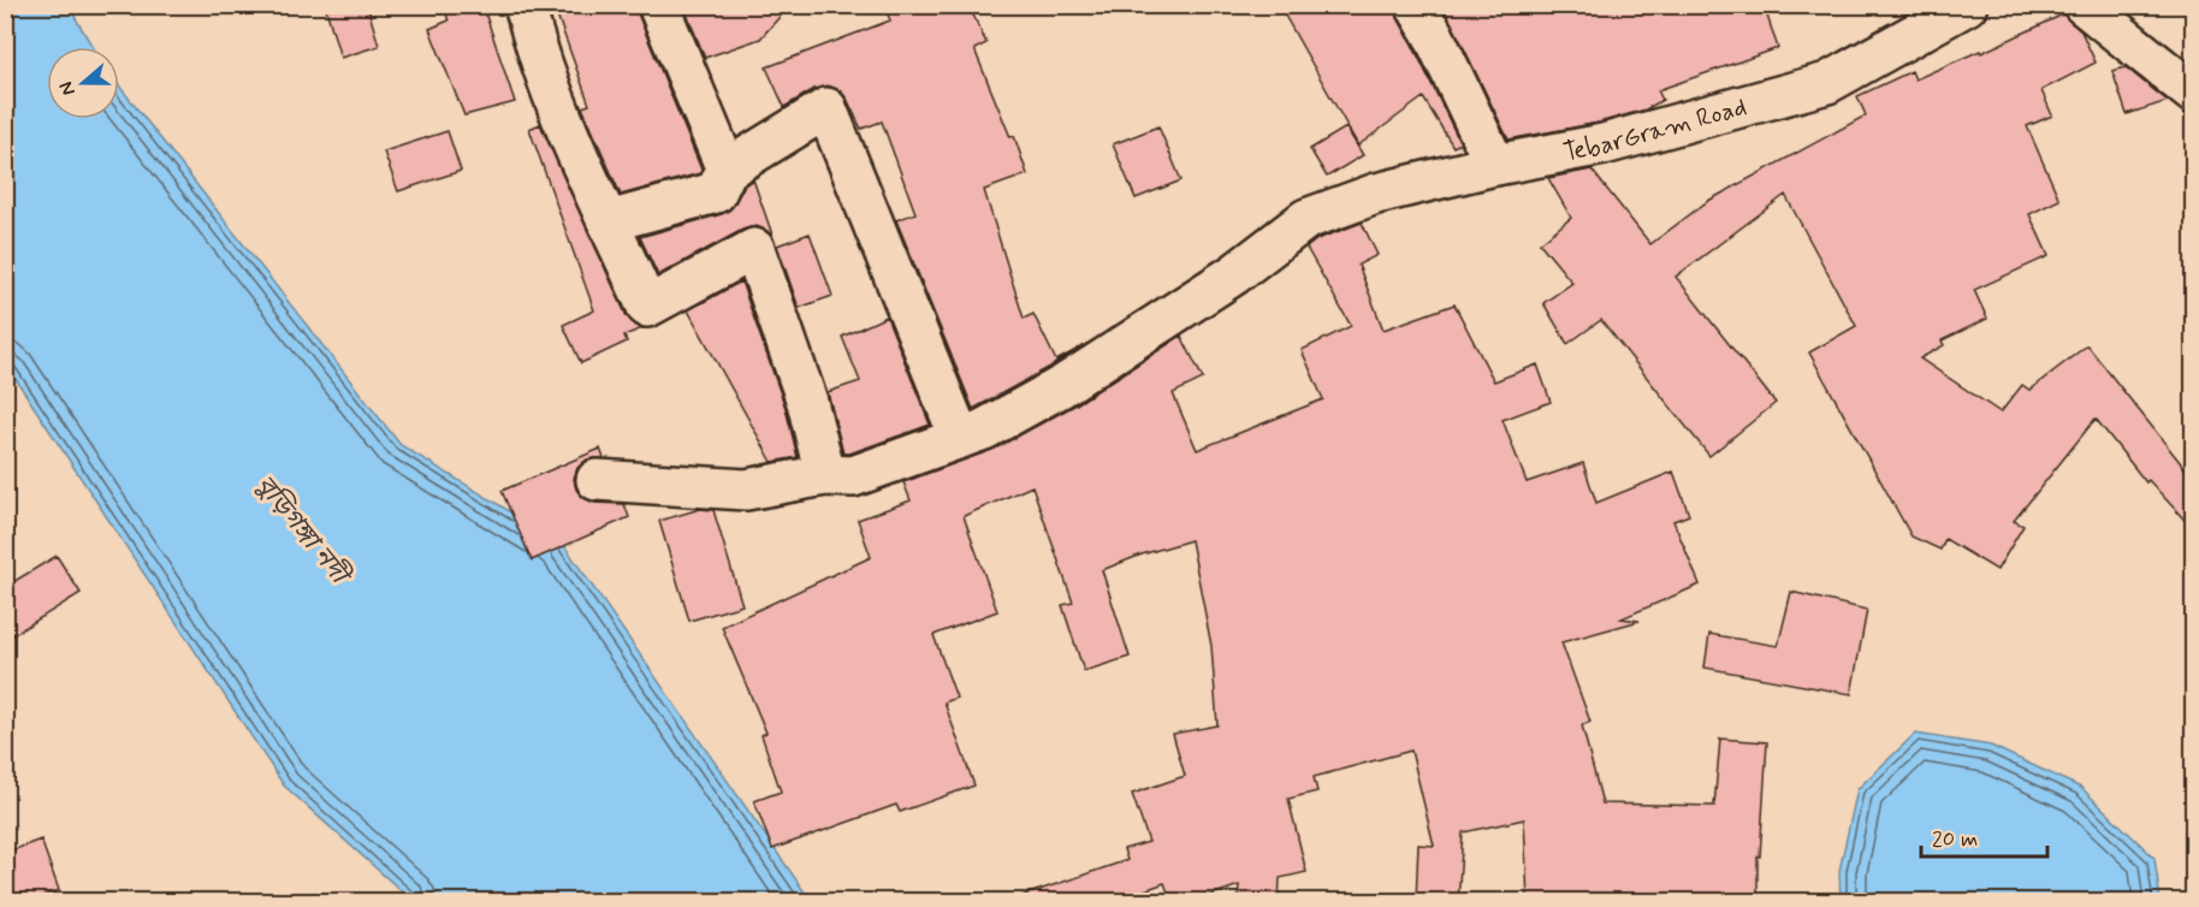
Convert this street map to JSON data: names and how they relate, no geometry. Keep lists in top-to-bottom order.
{
  "streets": {
    "street": ["TebarGram Road"]
  },
  "water": ["বুড়িগঙ্গা নদী"],
  "scale_bar": "20 m",
  "north": "left"
}
